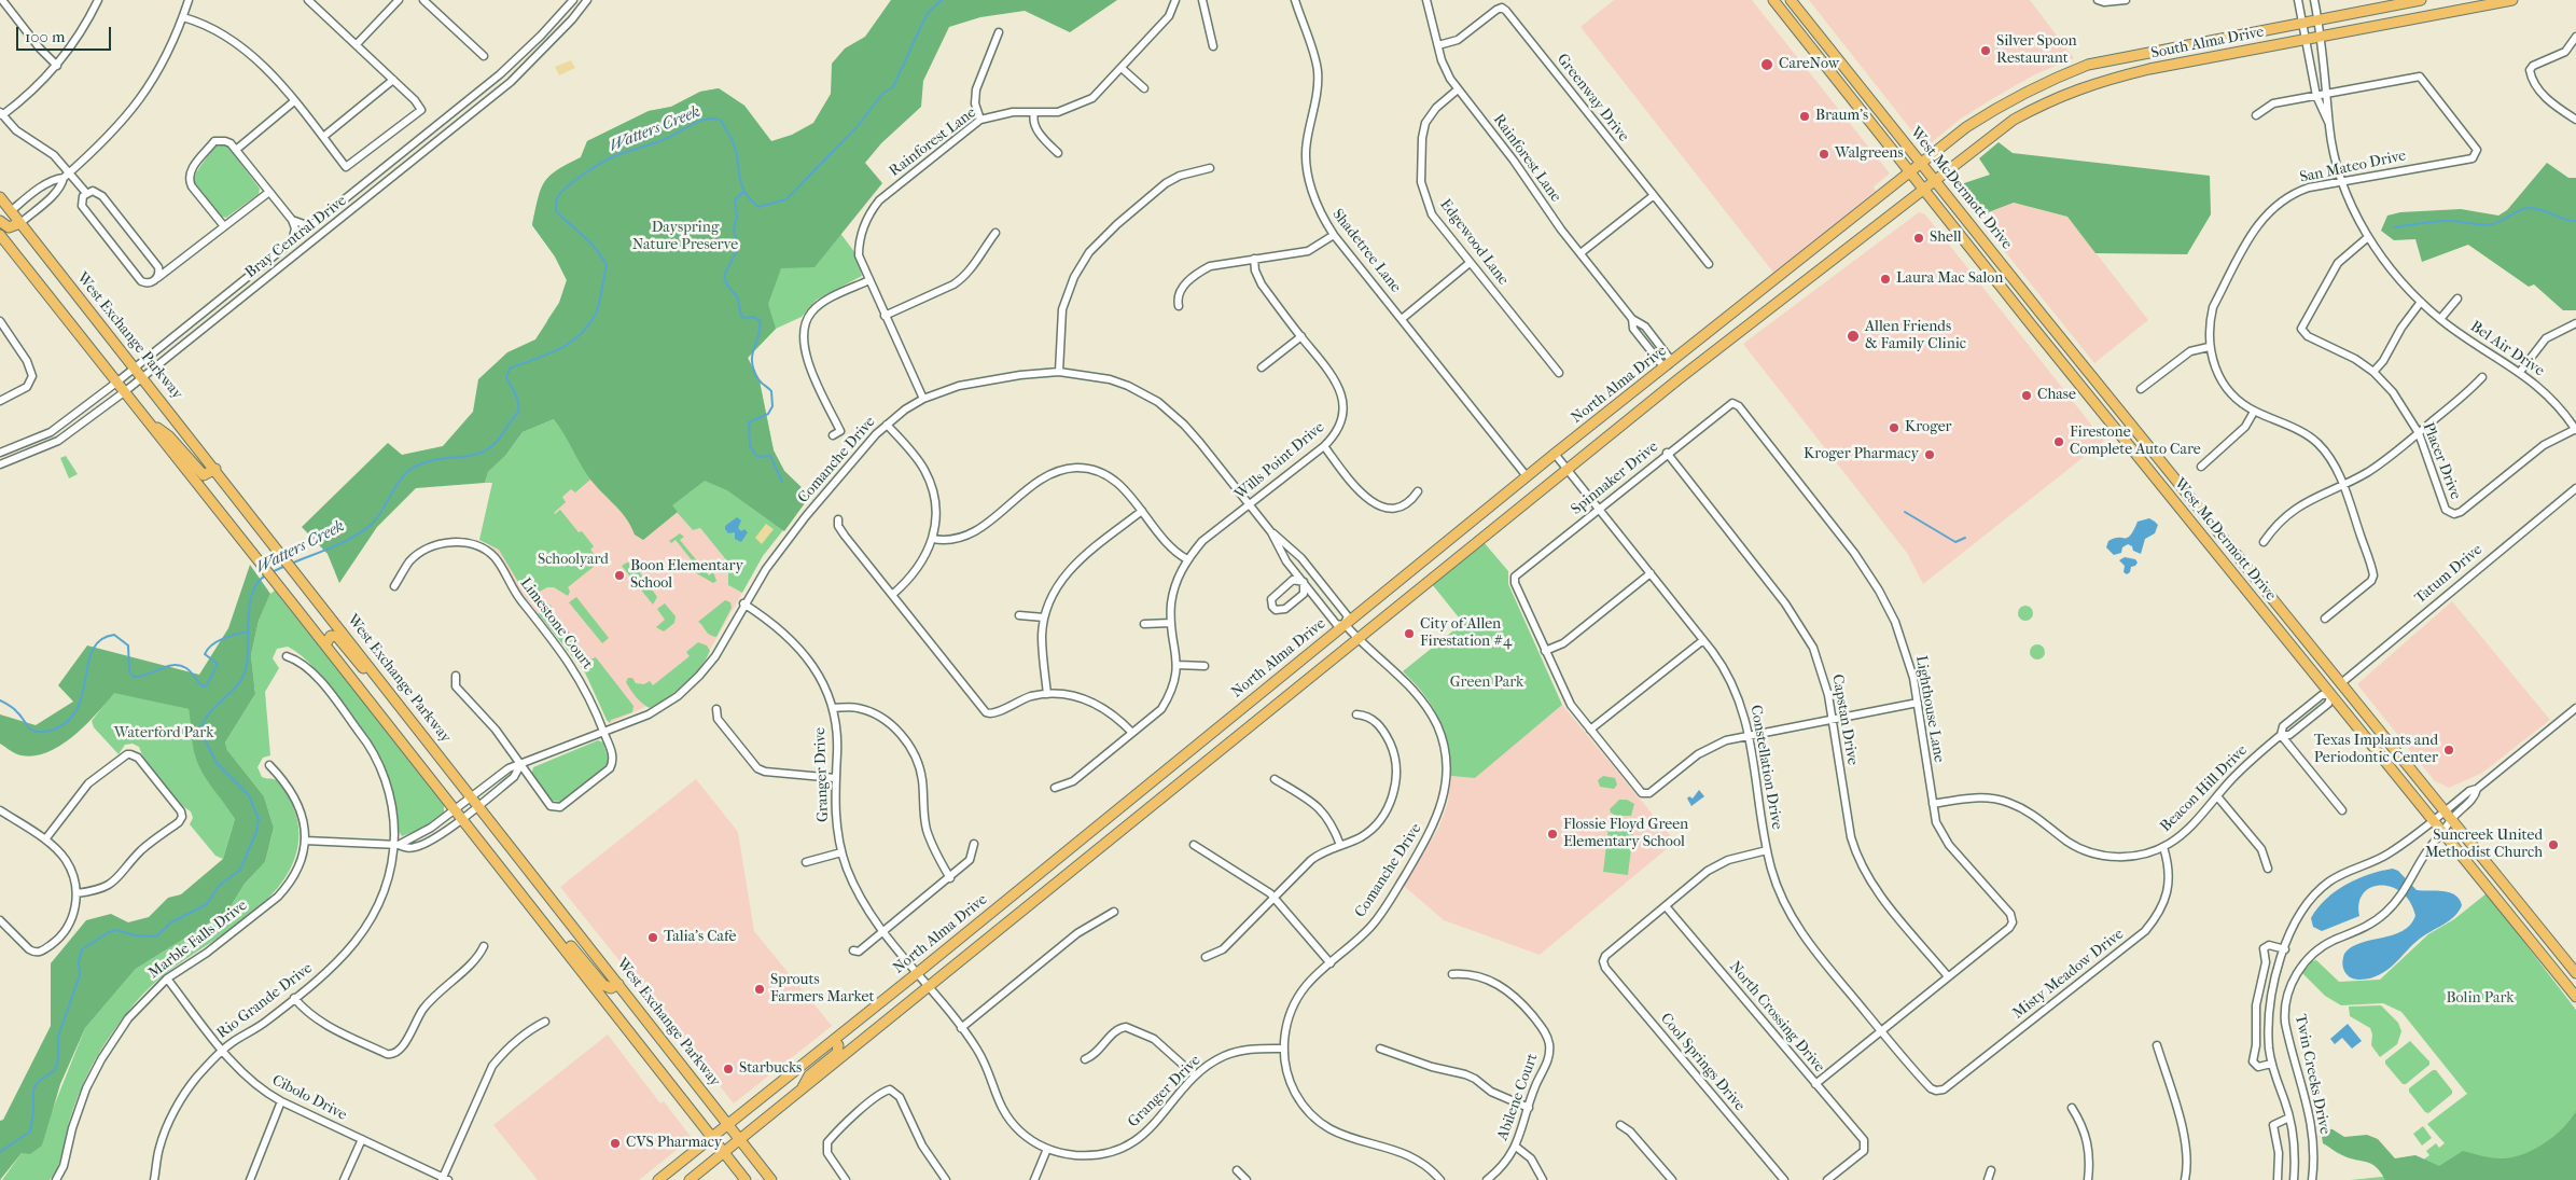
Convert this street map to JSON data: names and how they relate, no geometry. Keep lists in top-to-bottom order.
{
  "streets": {
    "main road": [
      "South Alma Drive",
      "West McDermott Drive",
      "West Exchange Parkway",
      "North Alma Drive"
    ],
    "street": [
      "Greenway Drive",
      "Rainforest Lane",
      "San Mateo Drive",
      "Bray Central Drive",
      "Edgewood Lane",
      "Shadetree Lane",
      "Bel Air Drive",
      "Comanche Drive",
      "Wills Point Drive",
      "Placer Drive",
      "Spinnaker Drive",
      "Tatum Drive",
      "Limestone Court",
      "Lighthouse Lane",
      "Capstan Drive",
      "Constellation Drive",
      "Granger Drive",
      "Beacon Hill Drive",
      "Marble Falls Drive",
      "Misty Meadow Drive",
      "Rio Grande Drive",
      "North Crossing Drive",
      "Cool Springs Drive",
      "Twin Creeks Drive",
      "Abilene Court",
      "Cibolo Drive"
    ]
  },
  "crossings": [
    ["South Alma Drive", "West McDermott Drive"],
    ["South Alma Drive", "Bel Air Drive"],
    ["South Alma Drive", "North Alma Drive"],
    ["Greenway Drive", "Rainforest Lane"],
    ["Rainforest Lane", "Edgewood Lane"],
    ["Rainforest Lane", "North Alma Drive"],
    ["Rainforest Lane", "Comanche Drive"],
    ["San Mateo Drive", "Bel Air Drive"],
    ["West McDermott Drive", "North Alma Drive"],
    ["West McDermott Drive", "Tatum Drive"],
    ["West McDermott Drive", "Beacon Hill Drive"],
    ["West McDermott Drive", "Twin Creeks Drive"],
    ["Bray Central Drive", "West Exchange Parkway"],
    ["Shadetree Lane", "North Alma Drive"],
    ["West Exchange Parkway", "North Alma Drive"],
    ["West Exchange Parkway", "Comanche Drive"],
    ["Bel Air Drive", "Placer Drive"],
    ["North Alma Drive", "Comanche Drive"],
    ["North Alma Drive", "Constellation Drive"],
    ["North Alma Drive", "Granger Drive"],
    ["Comanche Drive", "Wills Point Drive"],
    ["Comanche Drive", "Limestone Court"],
    ["Comanche Drive", "Granger Drive"],
    ["Comanche Drive", "Marble Falls Drive"],
    ["Comanche Drive", "Rio Grande Drive"],
    ["Spinnaker Drive", "Lighthouse Lane"],
    ["Spinnaker Drive", "Capstan Drive"],
    ["Spinnaker Drive", "Constellation Drive"],
    ["Lighthouse Lane", "Capstan Drive"],
    ["Lighthouse Lane", "Beacon Hill Drive"],
    ["Constellation Drive", "Misty Meadow Drive"],
    ["Beacon Hill Drive", "Misty Meadow Drive"],
    ["Marble Falls Drive", "Cibolo Drive"],
    ["Rio Grande Drive", "Cibolo Drive"],
    ["North Crossing Drive", "Cool Springs Drive"]
  ],
  "water": ["Watters Creek"],
  "parks": [
    "Dayspring Nature Preserve",
    "Schoolyard",
    "Green Park",
    "Waterford Park",
    "Bolin Park"
  ],
  "places": [
    "Silver Spoon Restaurant",
    "CareNow",
    "Braum's",
    "Walgreens",
    "Shell",
    "Laura Mac Salon",
    "Allen Friends & Family Clinic",
    "Chase",
    "Kroger",
    "Firestone Complete Auto Care",
    "Kroger Pharmacy",
    "Boon Elementary School",
    "City of Allen Firestation #4",
    "Texas Implants and Periodontic Center",
    "Flossie Floyd Green Elementary School",
    "Suncreek United Methodist Church",
    "Talia's Cafe",
    "Sprouts Farmers Market",
    "Starbucks",
    "CVS Pharmacy"
  ],
  "scale_bar": "100 m"
}
